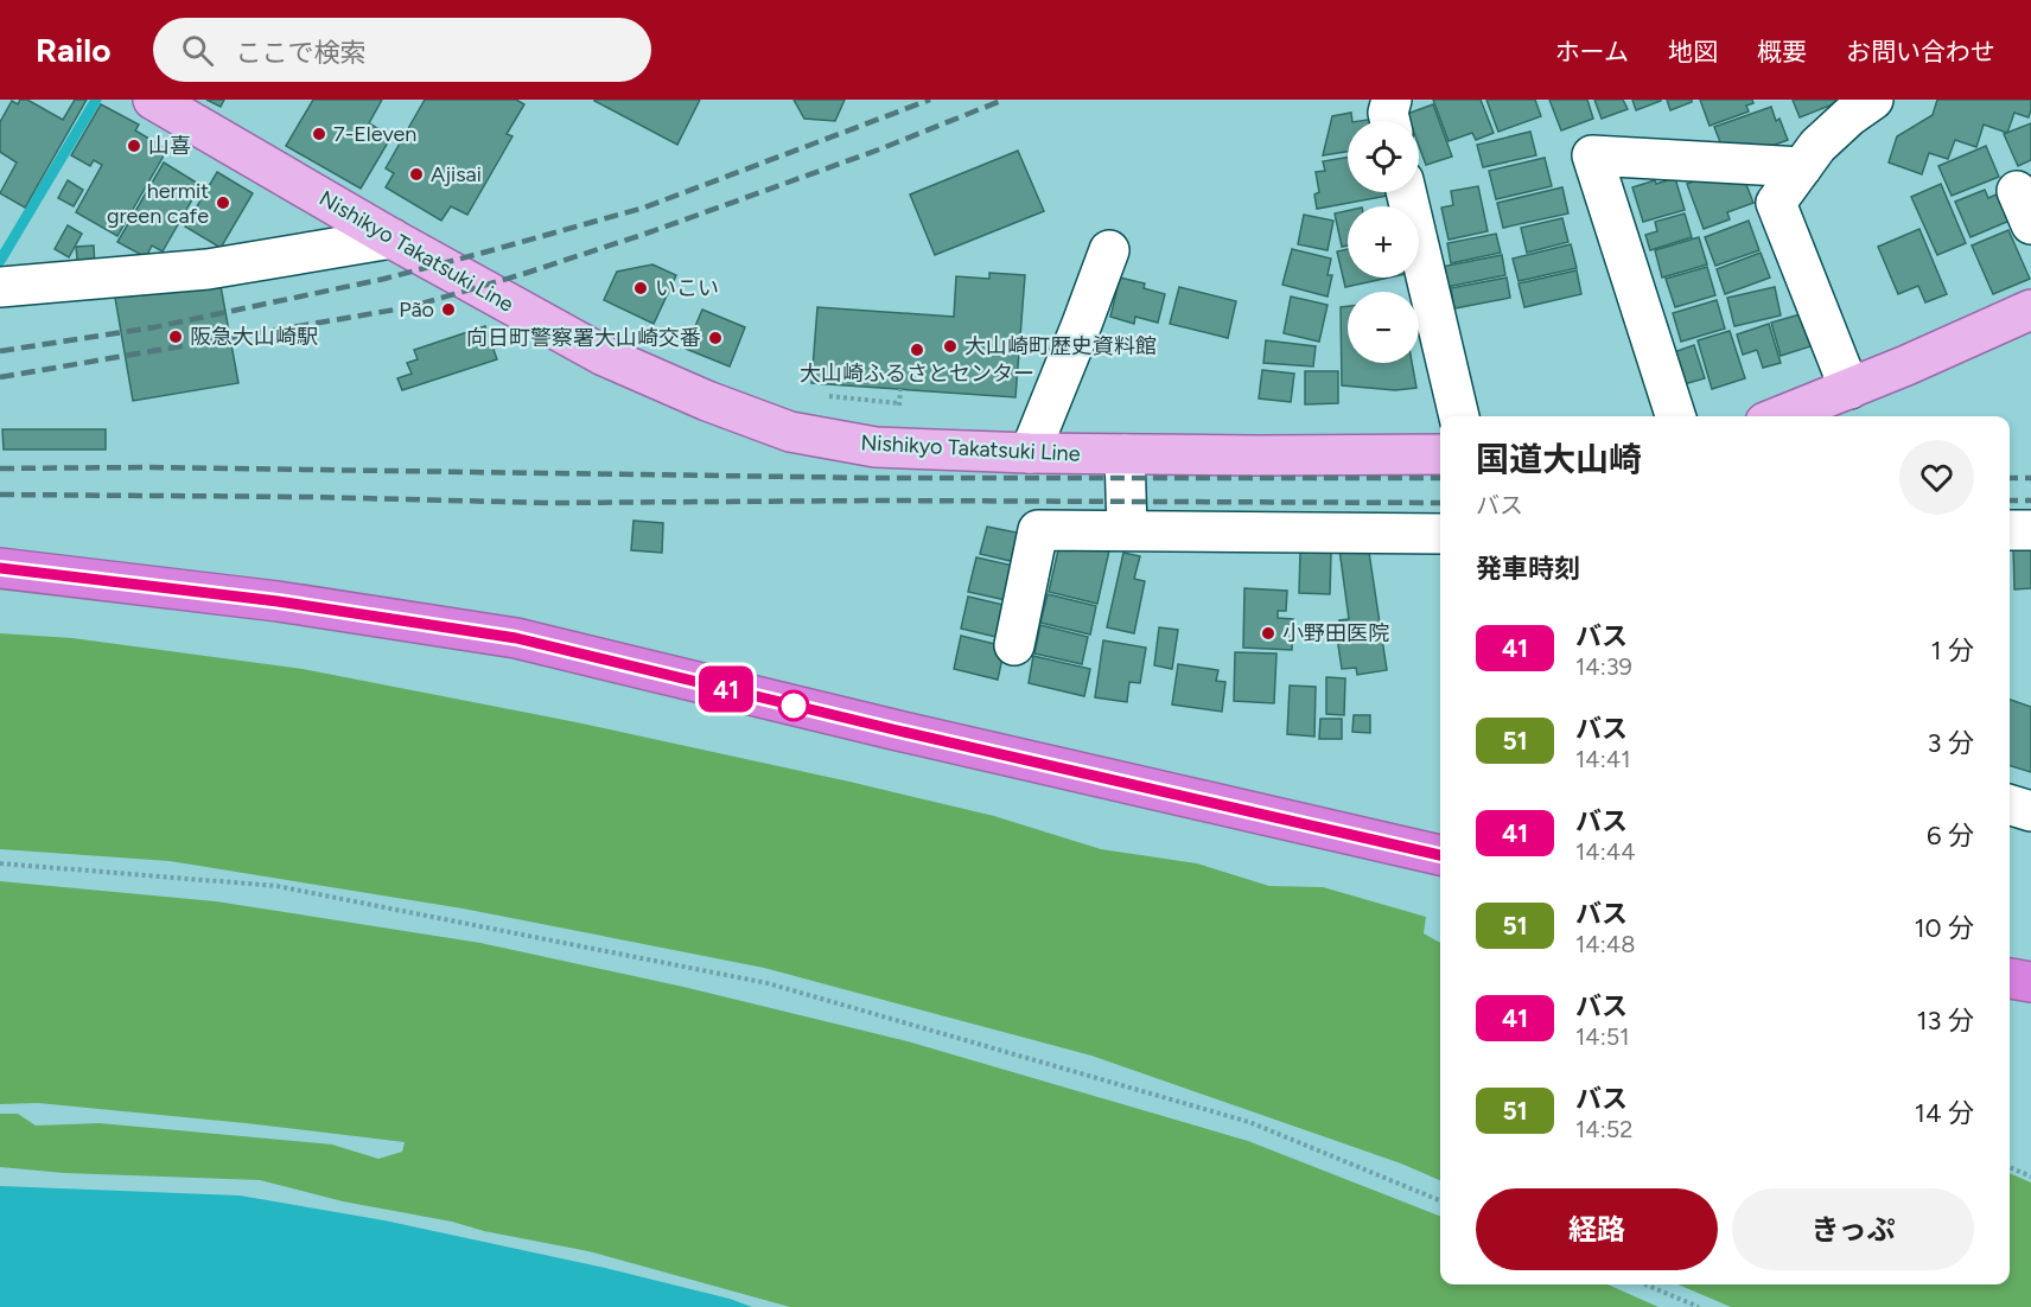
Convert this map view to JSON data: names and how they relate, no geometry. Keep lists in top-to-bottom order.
{
  "streets": {
    "main road": ["Nishikyo Takatsuki Line"]
  },
  "places": [
    "7-Eleven",
    "山喜",
    "Ajisai",
    "hermit green cafe",
    "いこい",
    "Pão",
    "阪急大山崎駅",
    "向日町警察署大山崎交番",
    "大山崎町歴史資料館",
    "大山崎ふるさとセンター",
    "小野田医院"
  ],
  "lines": ["bus line 41"],
  "page": {
    "header": "Railo",
    "search": "ここで検索",
    "nav": [
      "ホーム",
      "地図",
      "概要",
      "お問い合わせ"
    ],
    "on_map": "41",
    "map_buttons": ["+", "−"],
    "heading": [
      ["国道大山崎", "バス"],
      "発車時刻"
    ],
    "list": [
      {
        "mark": "41",
        "name": "バス",
        "note": "14:39",
        "value": "1 分"
      },
      {
        "mark": "51",
        "name": "バス",
        "note": "14:41",
        "value": "3 分"
      },
      {
        "mark": "41",
        "name": "バス",
        "note": "14:44",
        "value": "6 分"
      },
      {
        "mark": "51",
        "name": "バス",
        "note": "14:48",
        "value": "10 分"
      },
      {
        "mark": "41",
        "name": "バス",
        "note": "14:51",
        "value": "13 分"
      },
      {
        "mark": "51",
        "name": "バス",
        "note": "14:52",
        "value": "14 分"
      }
    ],
    "buttons": ["経路", "きっぷ"]
  }
}
